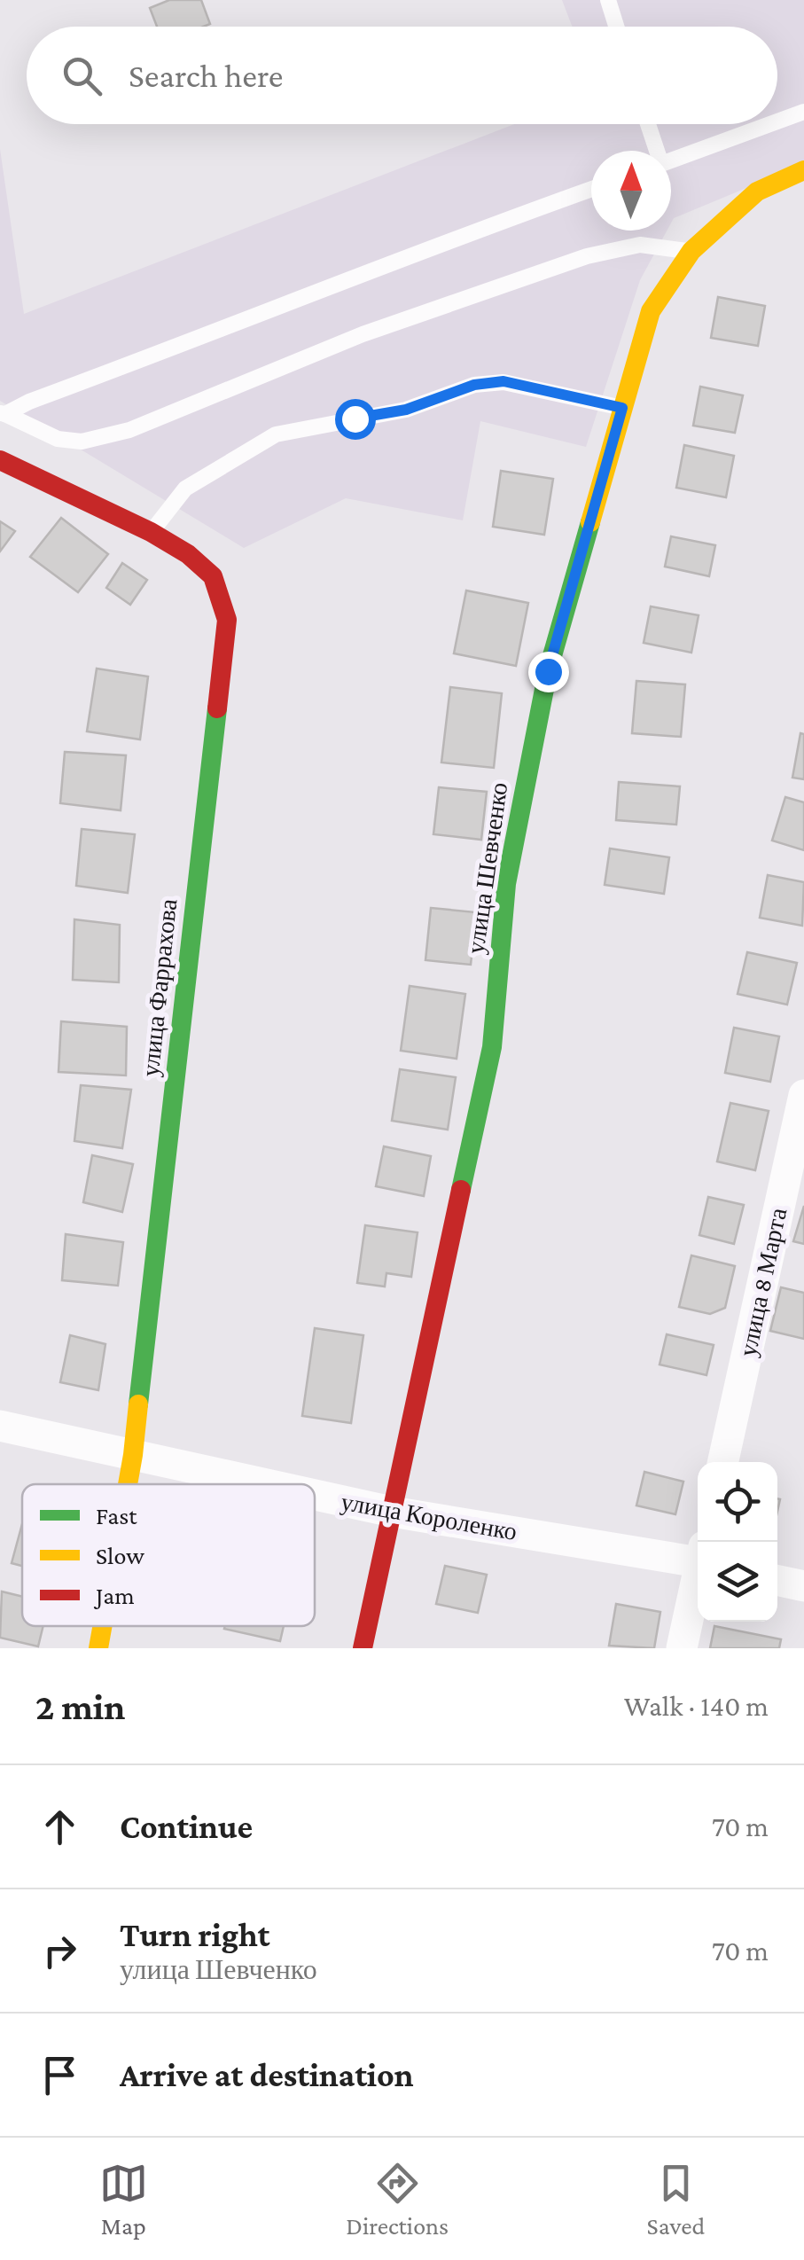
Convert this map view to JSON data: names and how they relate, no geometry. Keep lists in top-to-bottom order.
{
  "streets": {
    "street": [
      "улица Шевченко",
      "улица Фаррахова",
      "улица 8 Марта",
      "улица Короленко"
    ]
  },
  "crossings": [
    ["улица Шевченко", "улица Короленко"],
    ["улица Фаррахова", "улица Короленко"]
  ],
  "legend": ["Fast", "Slow", "Jam"],
  "north": "top",
  "page": {
    "search": "Search here",
    "heading": ["2 min", "Walk · 140 m"],
    "list": [
      ["Continue", "70 m"],
      ["Turn right", "улица Шевченко", "70 m"],
      "Arrive at destination"
    ],
    "nav": ["Map", "Directions", "Saved"]
  }
}
